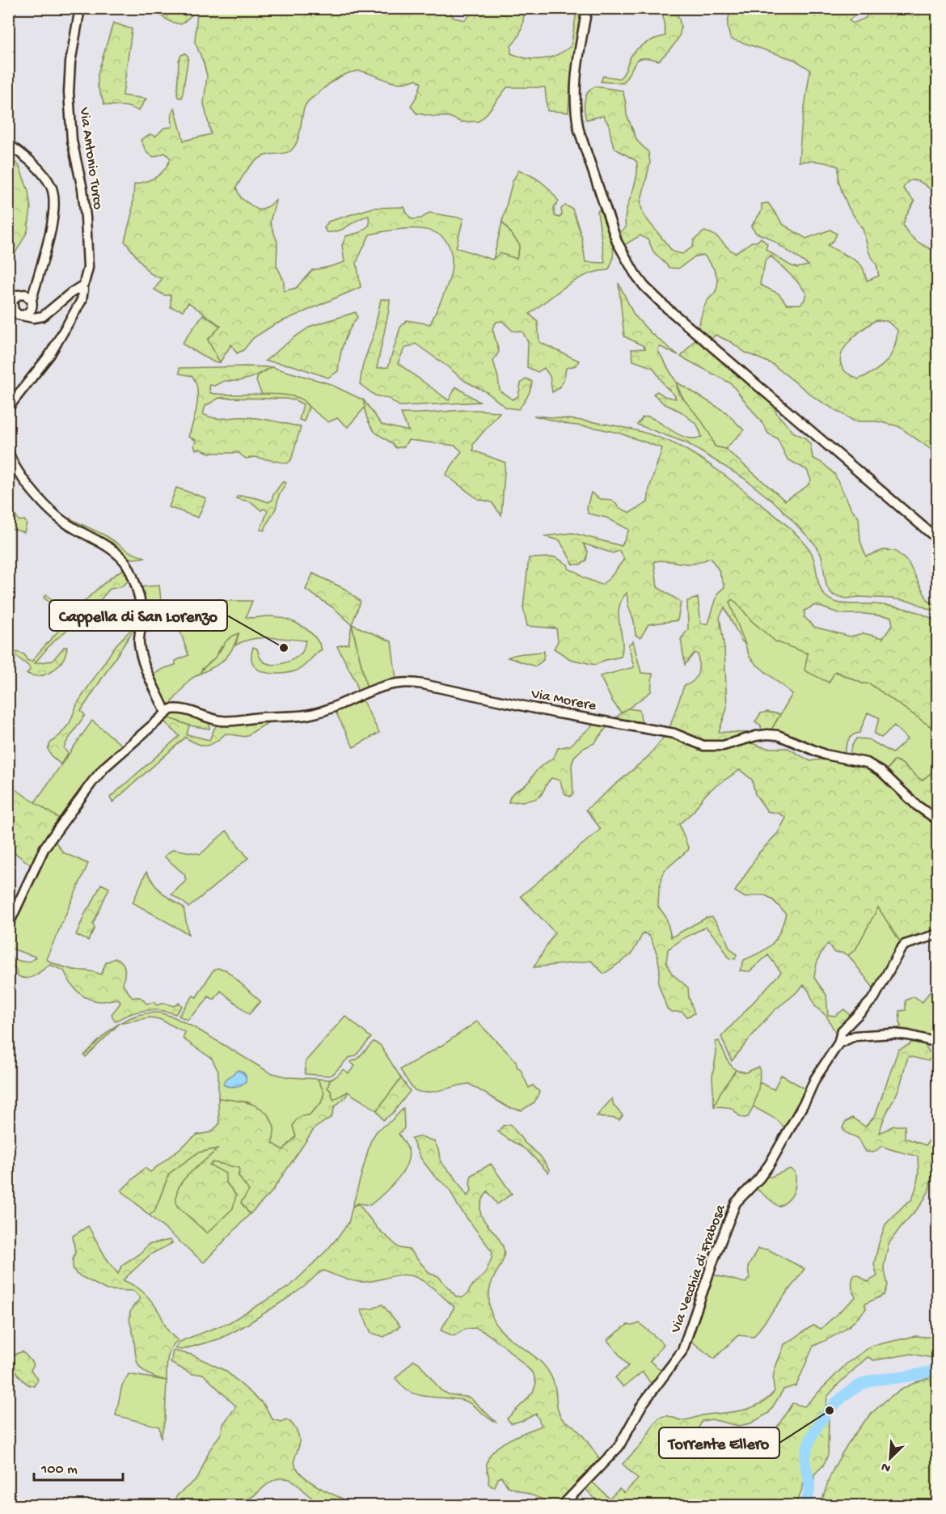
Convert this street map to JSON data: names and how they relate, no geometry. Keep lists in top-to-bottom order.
{
  "streets": {
    "street": ["Via Antonio Turco", "Via Morere", "Via Vecchia di Frabosa"]
  },
  "places": ["Cappella di San Lorenzo", "Torrente Ellero"],
  "scale_bar": "100 m",
  "north": "bottom left"
}
